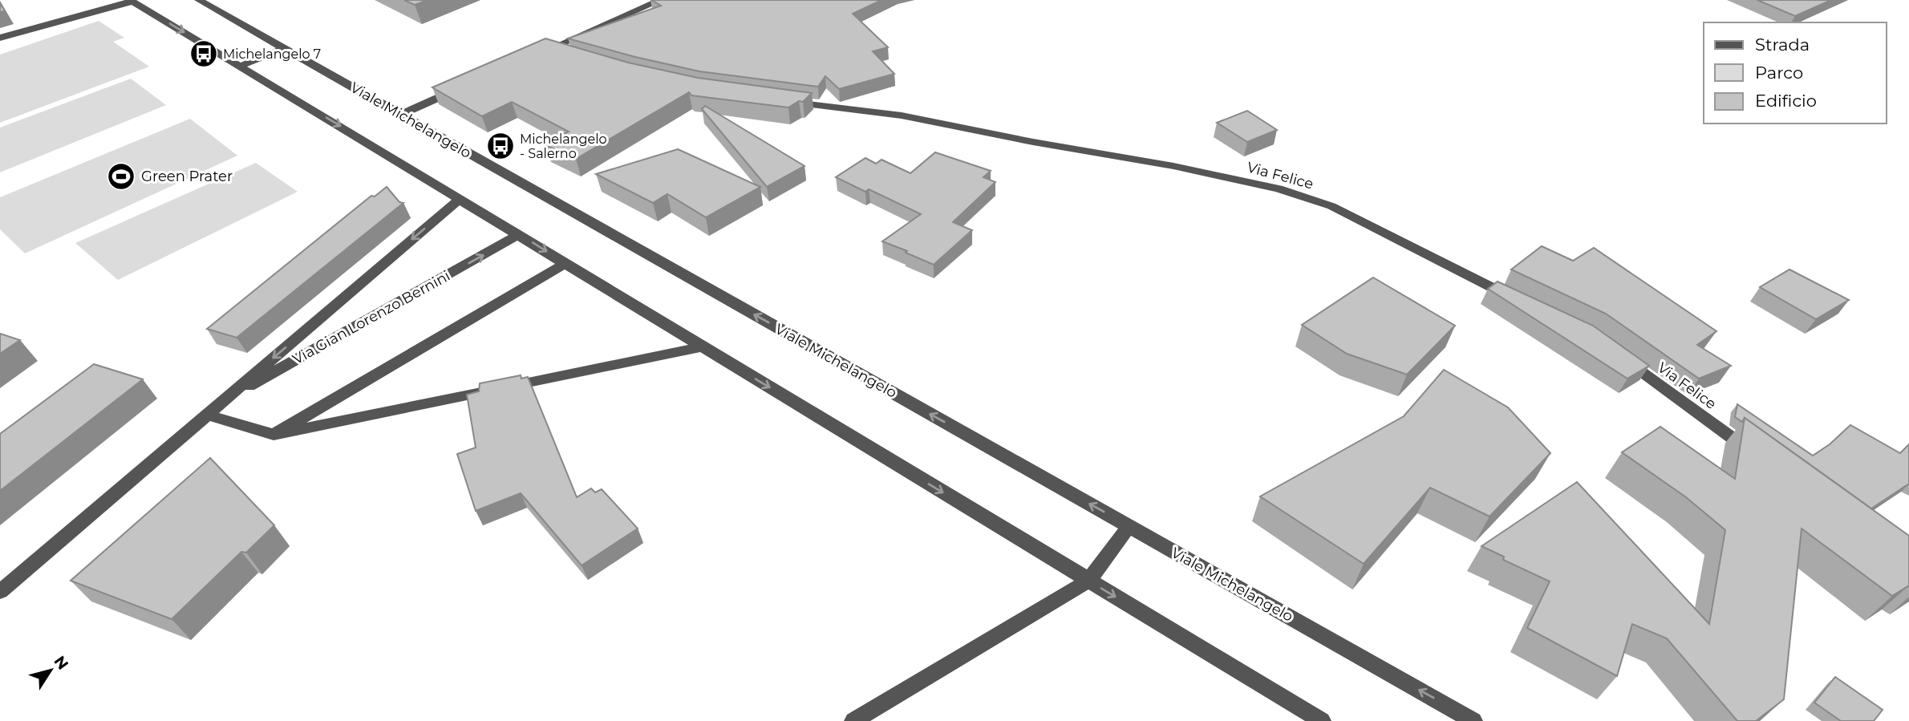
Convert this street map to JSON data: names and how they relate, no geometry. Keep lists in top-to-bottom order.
{
  "streets": {
    "street": ["Viale Michelangelo", "Via Felice", "Via Gian Lorenzo Bernini"]
  },
  "places": {
    "bus stop": ["Michelangelo 7", "Michelangelo - Salerno"],
    "sports": ["Green Prater"]
  },
  "legend": ["Strada", "Parco", "Edificio"],
  "north": "top right"
}
